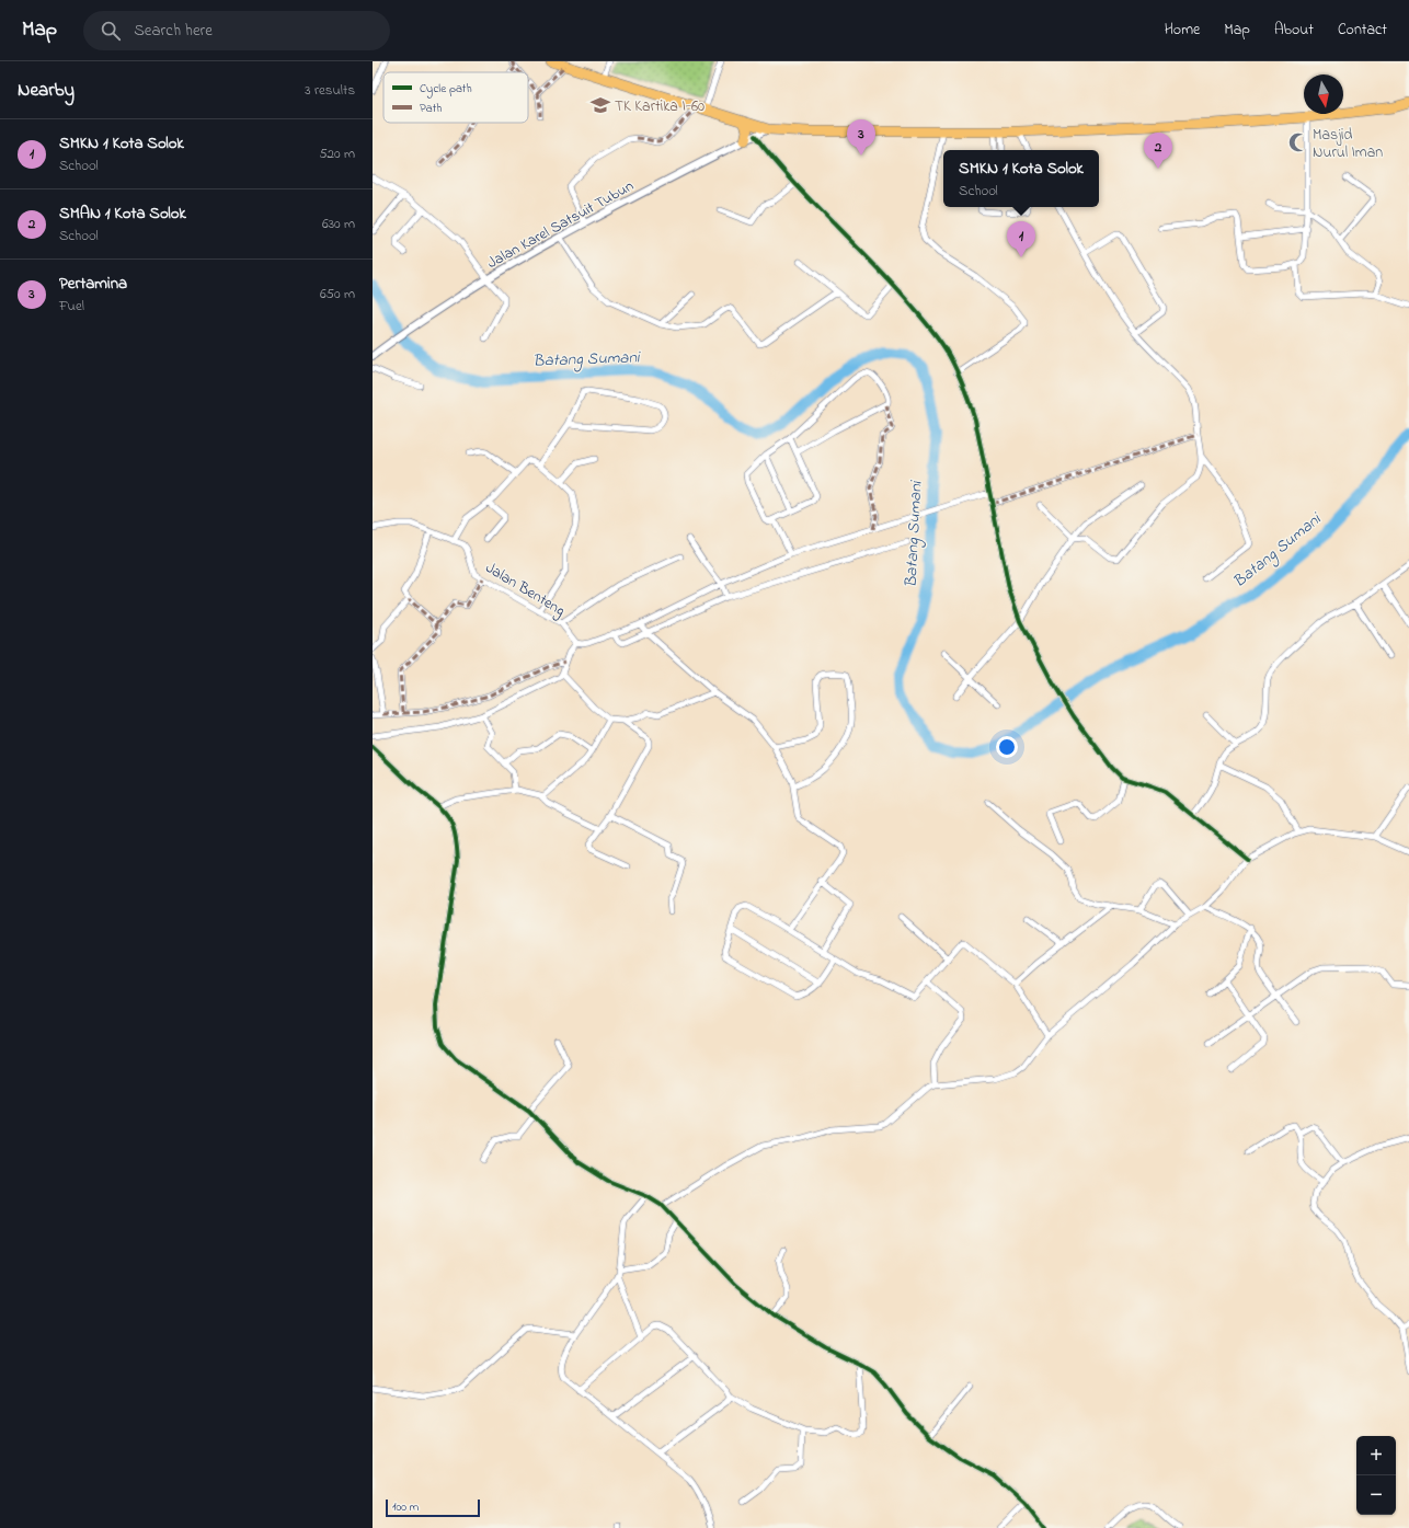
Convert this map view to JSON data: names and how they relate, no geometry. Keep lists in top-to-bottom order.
{
  "streets": {
    "street": ["Jalan Karel Satsuit Tubun", "Jalan Benteng"]
  },
  "water": ["Batang Sumani"],
  "places": {
    "school or university": ["TK Kartika I-60"],
    "mosque": ["Masjid Nurul Iman"]
  },
  "legend": ["Cycle path", "Path"],
  "scale_bar": "100 m",
  "north": "bottom",
  "page": {
    "header": "Map",
    "search": "Search here",
    "nav": [
      "Home",
      "Map",
      "About",
      "Contact"
    ],
    "heading": ["Nearby", "3 results"],
    "list": [
      {
        "mark": "1",
        "name": "SMKN 1 Kota Solok",
        "note": "School",
        "value": "520 m"
      },
      {
        "mark": "2",
        "name": "SMAN 1 Kota Solok",
        "note": "School",
        "value": "630 m"
      },
      {
        "mark": "3",
        "name": "Pertamina",
        "note": "Fuel",
        "value": "650 m"
      }
    ],
    "pins": ["3", "2", "1"],
    "popup": ["SMKN 1 Kota Solok", "School"],
    "map_buttons": ["+", "−"],
    "scale": "100 m"
  }
}
